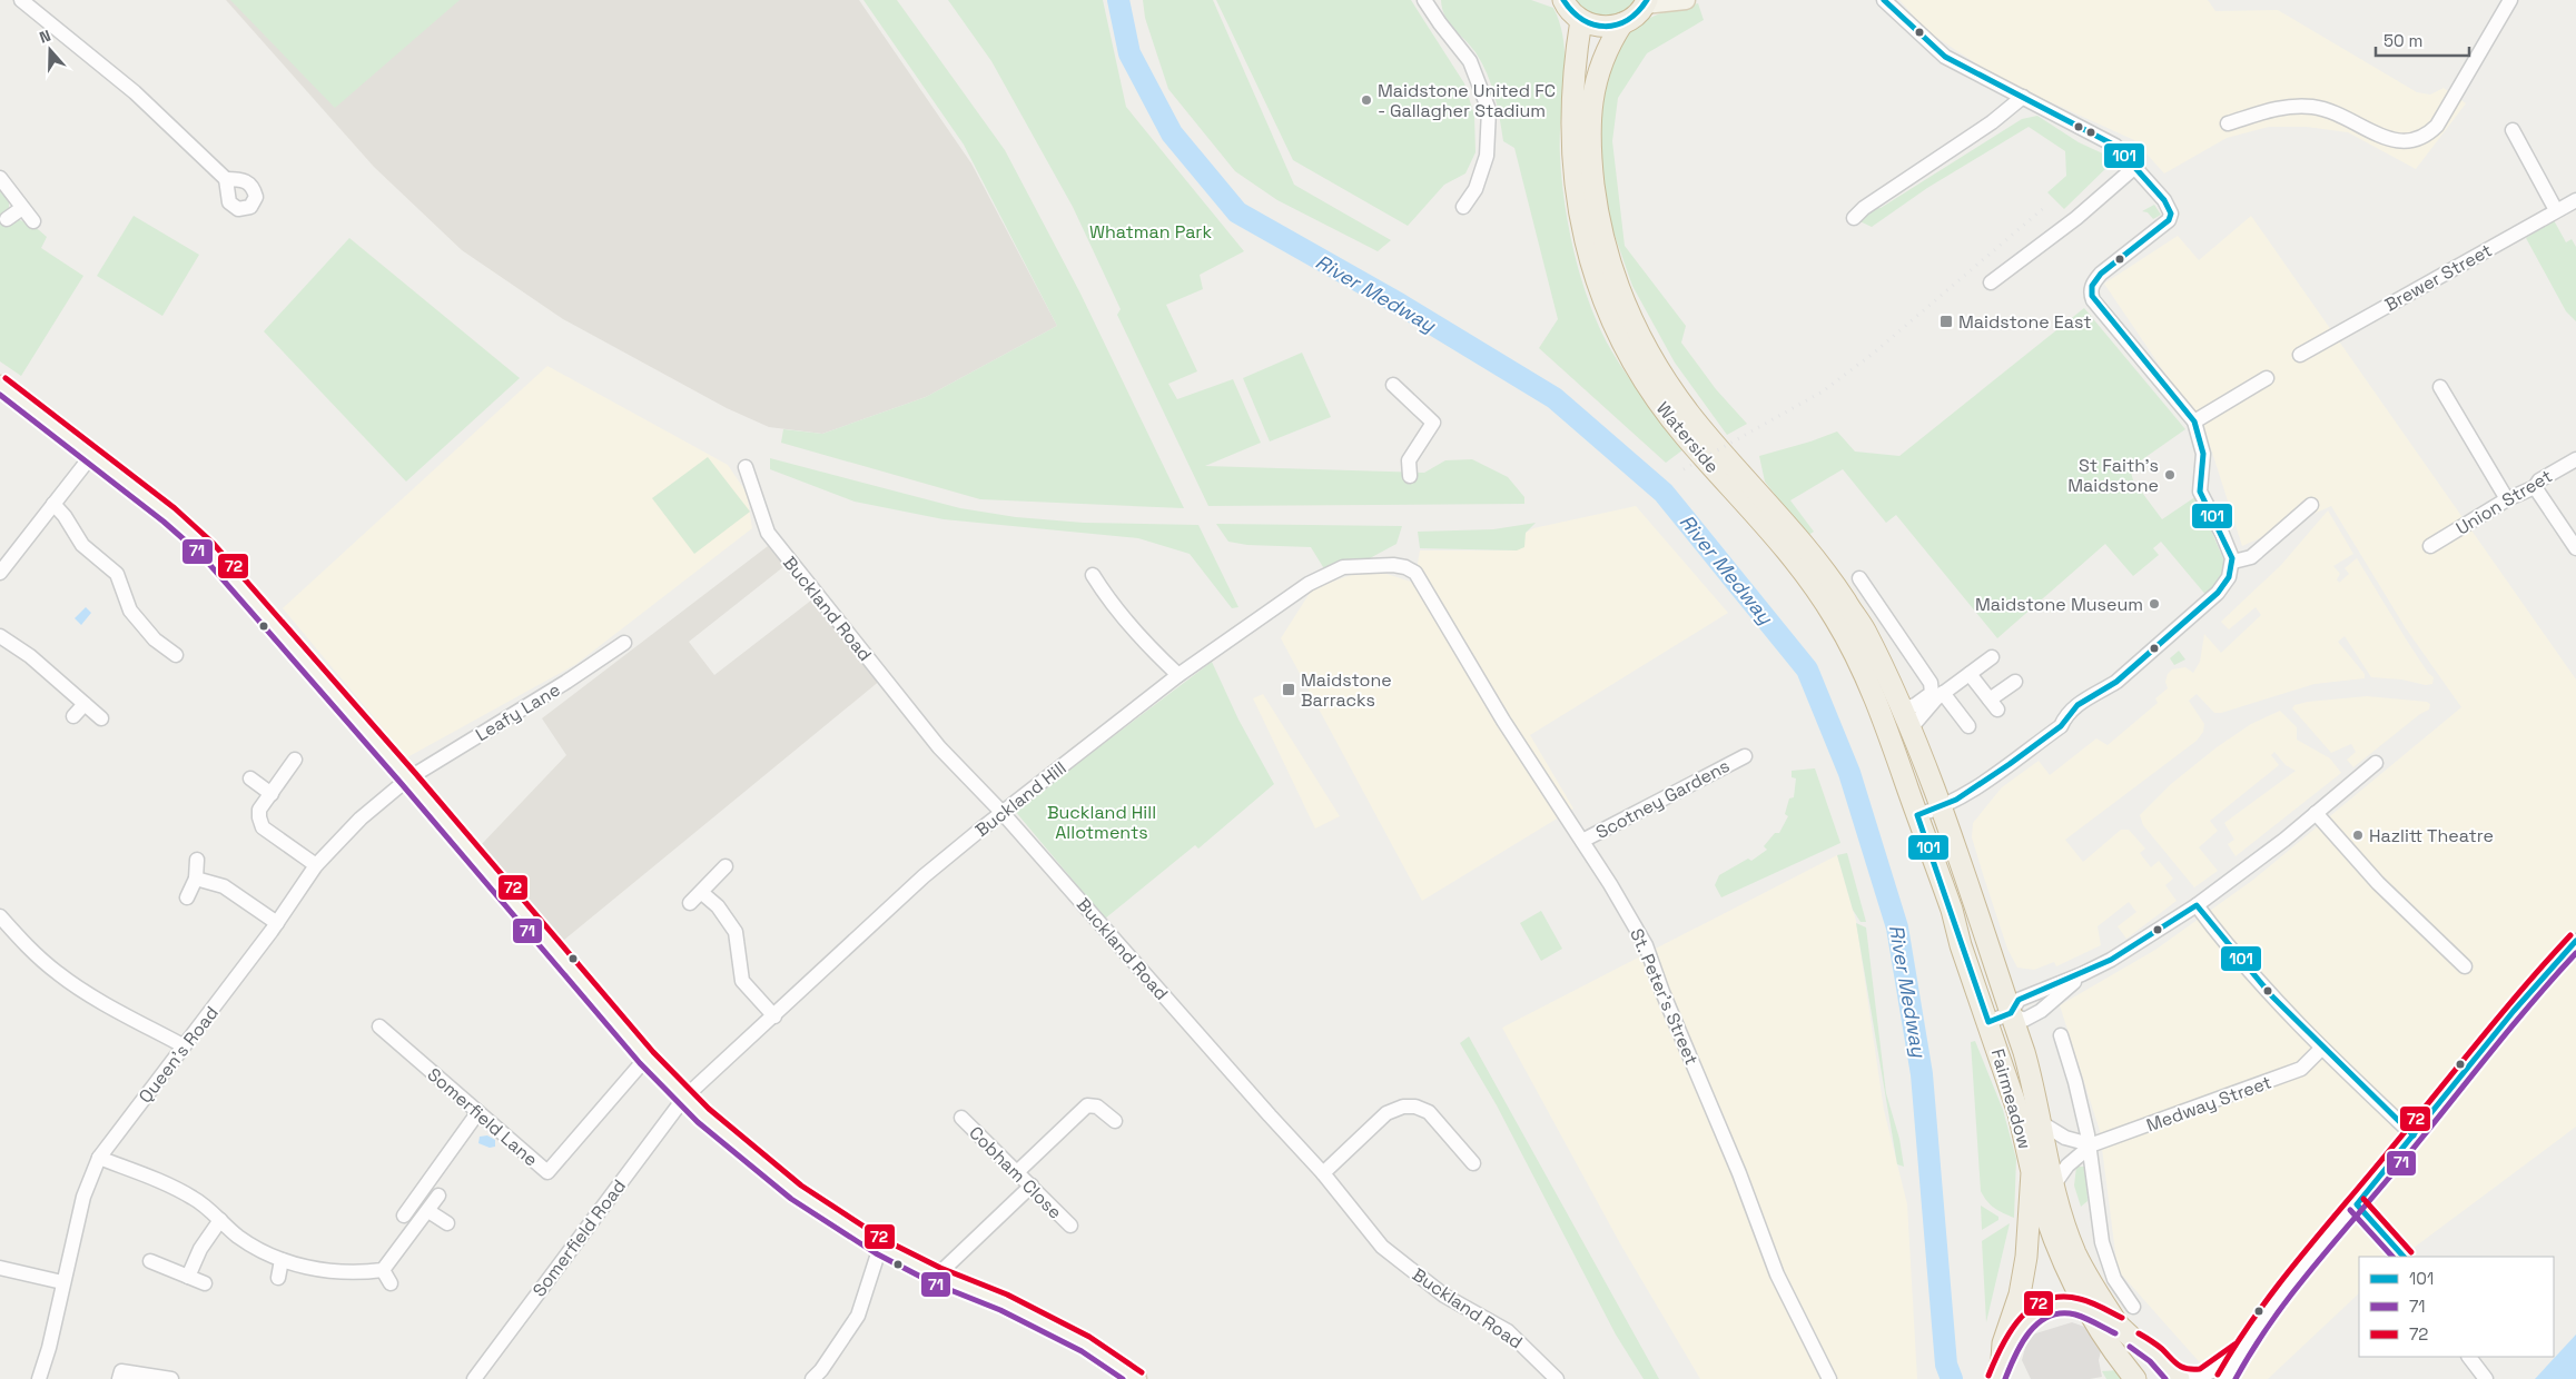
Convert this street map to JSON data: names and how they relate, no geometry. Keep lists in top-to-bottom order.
{
  "streets": {
    "highway": ["Waterside", "Fairmeadow"],
    "street": [
      "Brewer Street",
      "Union Street",
      "Buckland Road",
      "Leafy Lane",
      "Buckland Hill",
      "Scotney Gardens",
      "St. Peter's Street",
      "Queen's Road",
      "Medway Street",
      "Somerfield Lane",
      "Cobham Close",
      "Somerfield Road"
    ]
  },
  "crossings": [
    ["Waterside", "Fairmeadow"],
    ["Buckland Road", "Buckland Hill"],
    ["Leafy Lane", "Queen's Road"],
    ["Buckland Hill", "St. Peter's Street"],
    ["Buckland Hill", "Somerfield Road"],
    ["Scotney Gardens", "St. Peter's Street"],
    ["Fairmeadow", "Medway Street"]
  ],
  "water": ["River Medway"],
  "parks": ["Whatman Park", "Buckland Hill Allotments"],
  "places": {
    "other": [
      "Maidstone United FC - Gallagher Stadium",
      "St Faith's Maidstone",
      "Maidstone Museum",
      "Hazlitt Theatre"
    ],
    "transit": ["Maidstone East", "Maidstone Barracks"]
  },
  "lines": ["transit line 101", "transit line 72", "transit line 71"],
  "legend": ["101", "71", "72"],
  "scale_bar": "50 m",
  "north": "top"
}
